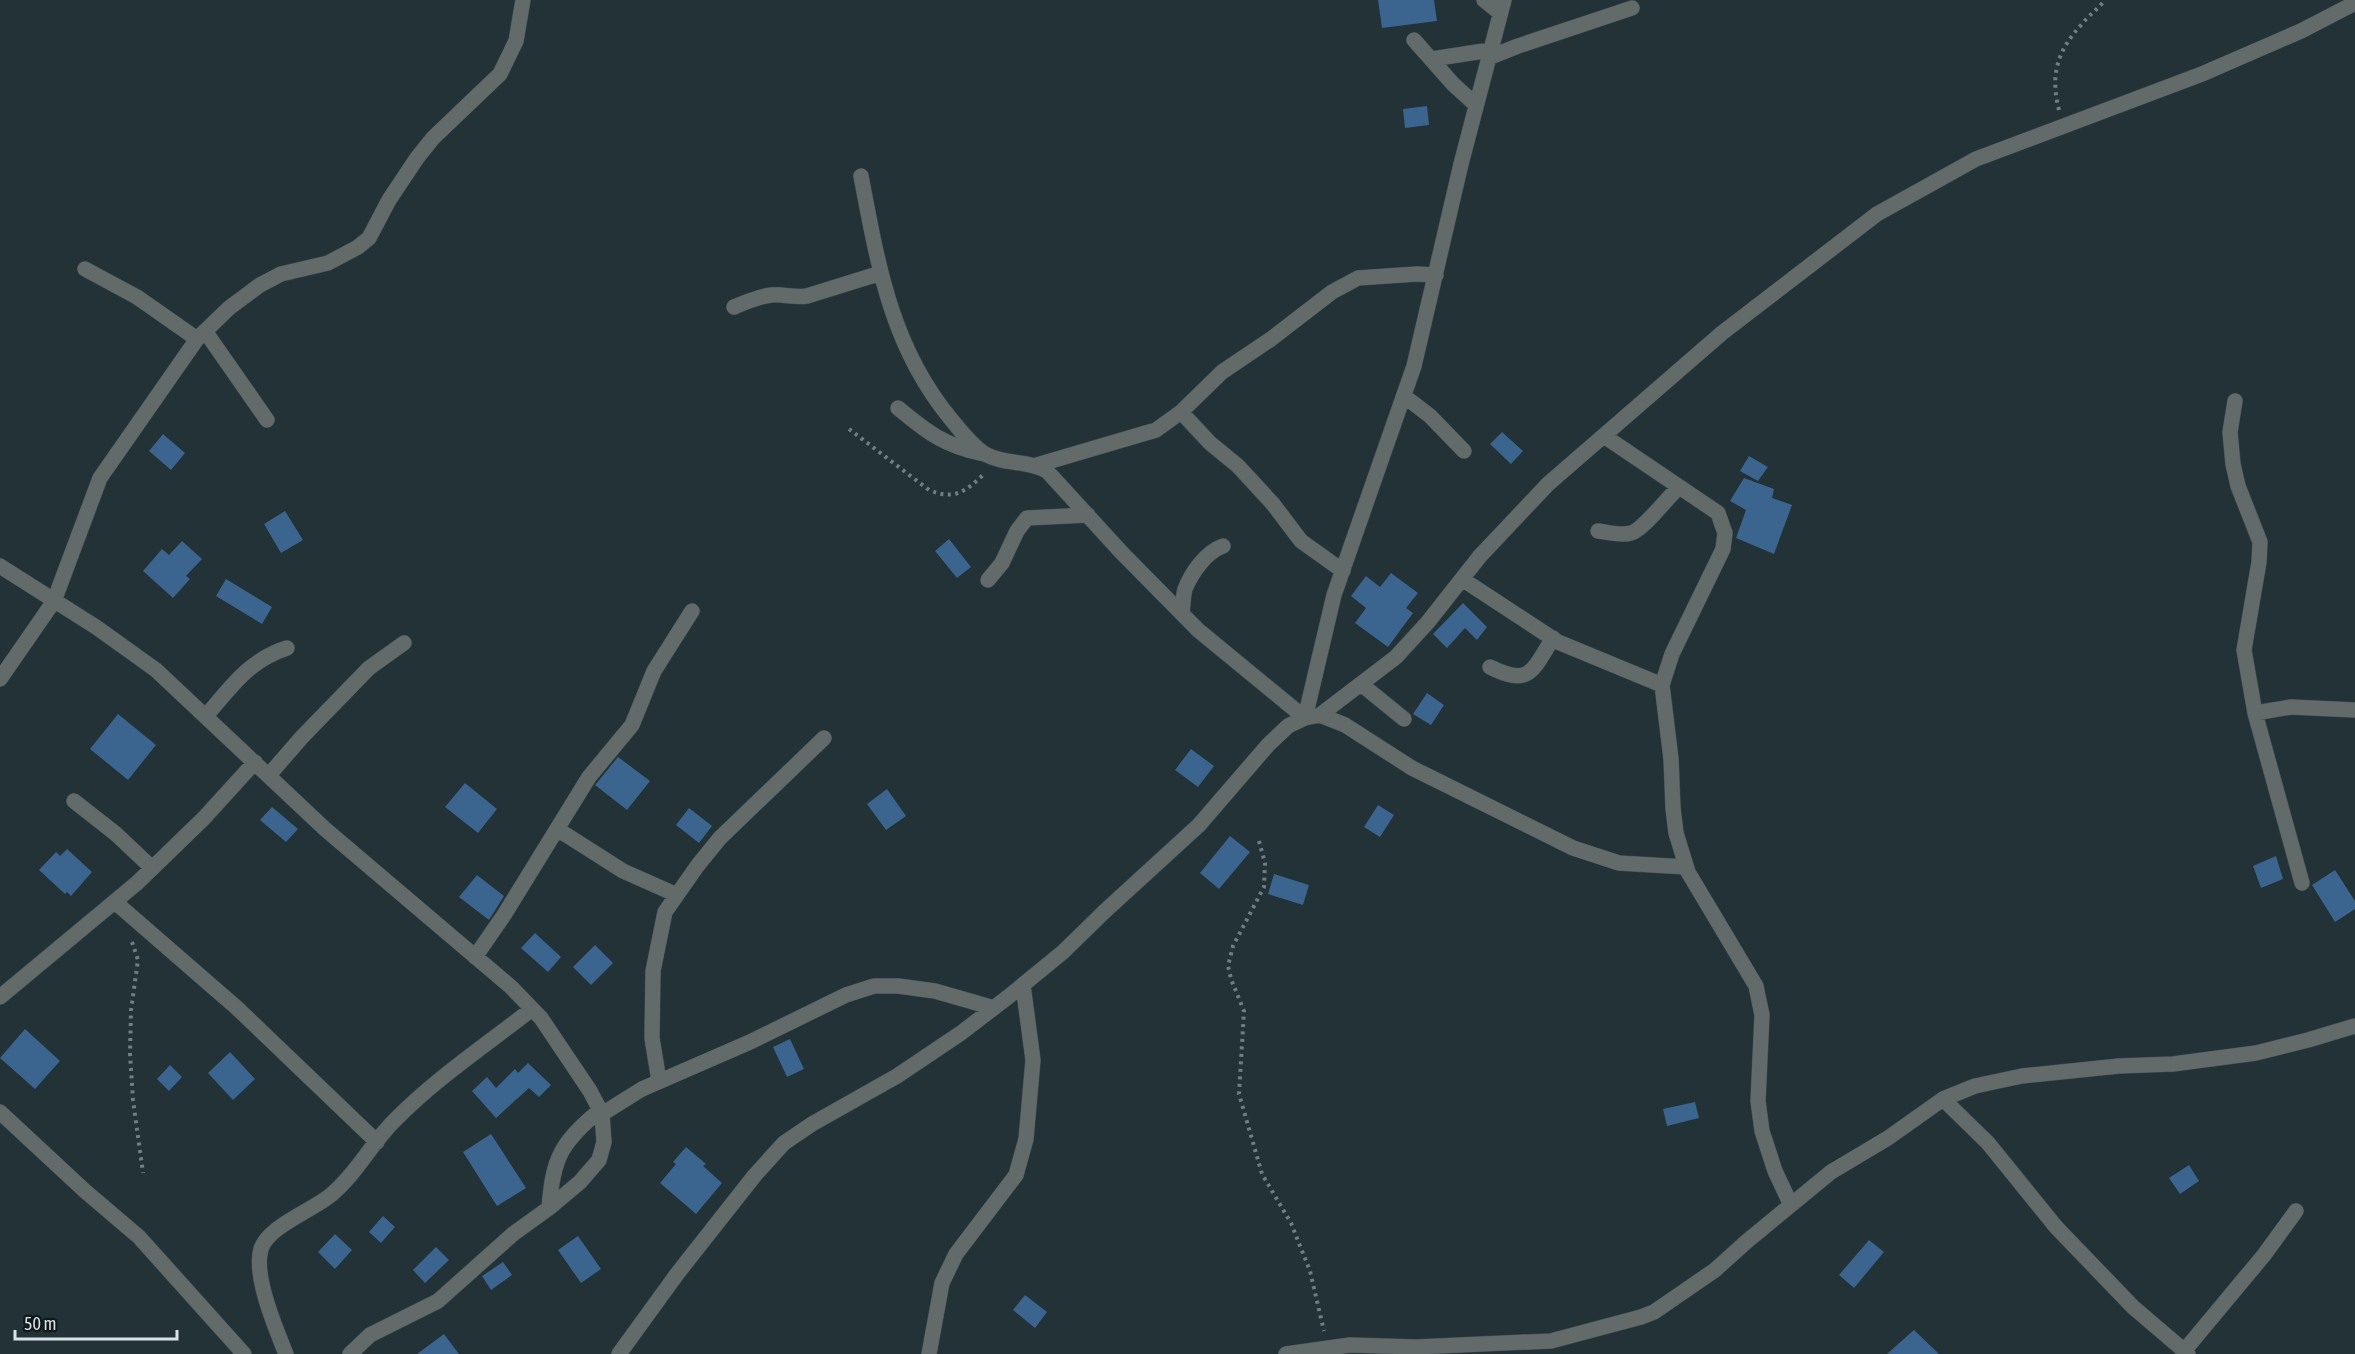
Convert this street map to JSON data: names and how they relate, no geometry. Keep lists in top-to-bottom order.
{
  "scale_bar": "50 m"
}
